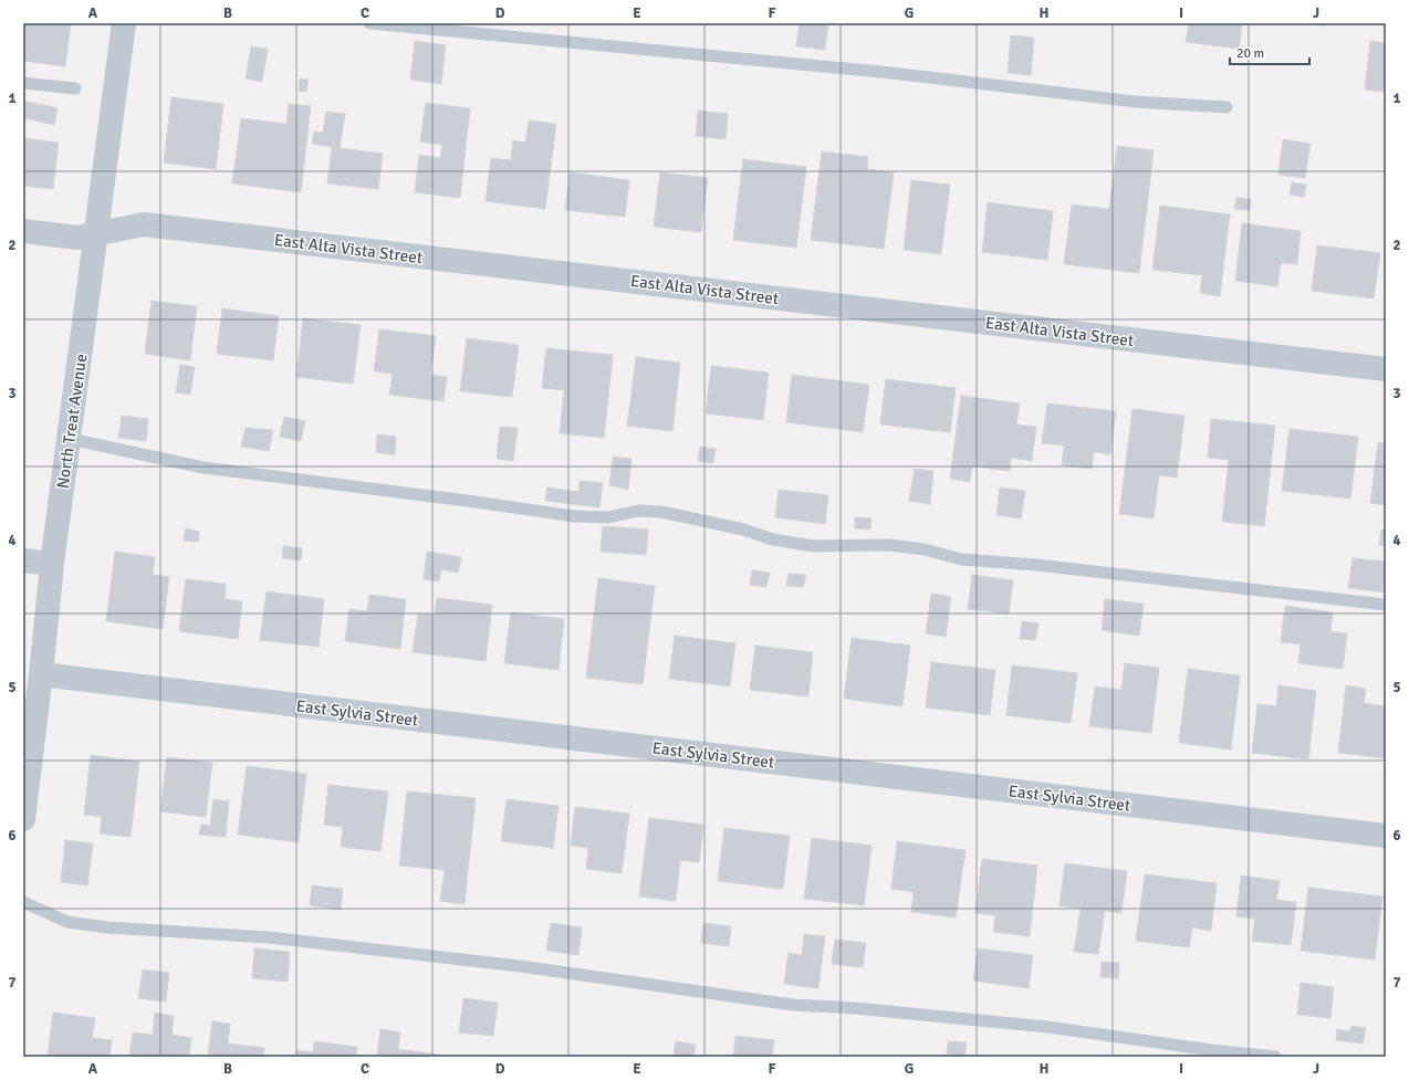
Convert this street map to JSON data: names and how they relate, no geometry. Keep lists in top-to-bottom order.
{
  "streets": {
    "street": ["East Alta Vista Street", "North Treat Avenue", "East Sylvia Street"]
  },
  "crossings": [
    ["East Alta Vista Street", "North Treat Avenue"],
    ["North Treat Avenue", "East Sylvia Street"]
  ],
  "scale_bar": "20 m",
  "grid": {
    "columns": [
      "A",
      "B",
      "C",
      "D",
      "E",
      "F",
      "G",
      "H",
      "I",
      "J"
    ],
    "rows": [
      "1",
      "2",
      "3",
      "4",
      "5",
      "6",
      "7"
    ]
  }
}
